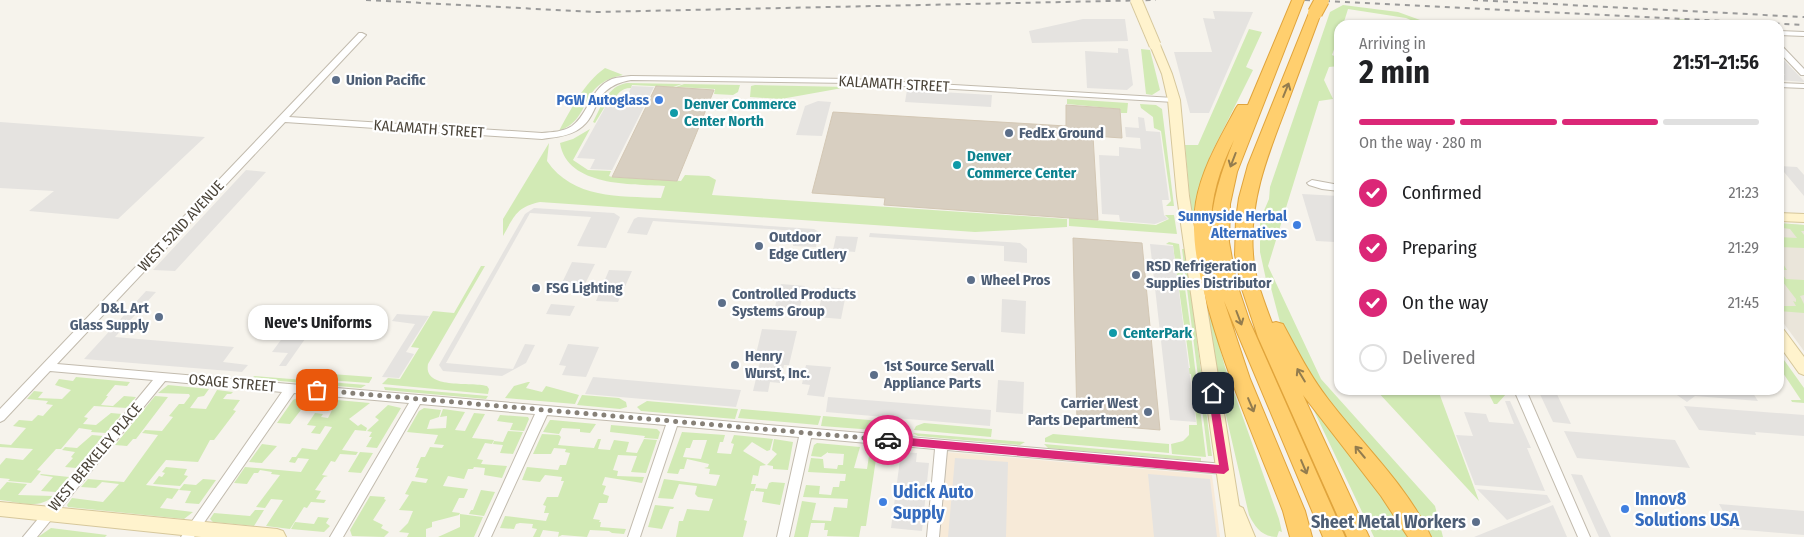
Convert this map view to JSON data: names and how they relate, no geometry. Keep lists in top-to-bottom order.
{
  "streets": {
    "street": [
      "KALAMATH STREET",
      "WEST 52ND AVENUE",
      "OSAGE STREET",
      "WEST BERKELEY PLACE"
    ]
  },
  "crossings": [
    ["KALAMATH STREET", "WEST 52ND AVENUE"],
    ["WEST 52ND AVENUE", "OSAGE STREET"],
    ["OSAGE STREET", "WEST BERKELEY PLACE"]
  ],
  "places": [
    "Union Pacific",
    "PGW Autoglass",
    "Denver Commerce Center North",
    "FedEx Ground",
    "Denver Commerce Center",
    "Sunnyside Herbal Alternatives",
    "Outdoor Edge Cutlery",
    "RSD Refrigeration Supplies Distributor",
    "Wheel Pros",
    "FSG Lighting",
    "Controlled Products Systems Group",
    "D&L Art Glass Supply",
    "CenterPark",
    "Henry Wurst, Inc.",
    "1st Source Servall Appliance Parts",
    "Neve's Uniforms",
    "Carrier West Parts Department",
    "Udick Auto Supply",
    "Innov8 Solutions USA",
    "Sheet Metal Workers"
  ],
  "page": {
    "heading": ["2 min", "Arriving in", "21:51–21:56"],
    "bar": "On the way · 280 m",
    "list": [
      ["Confirmed", "21:23"],
      ["Preparing", "21:29"],
      ["On the way", "21:45"],
      "Delivered"
    ],
    "bubble": "Neve's Uniforms"
  }
}
